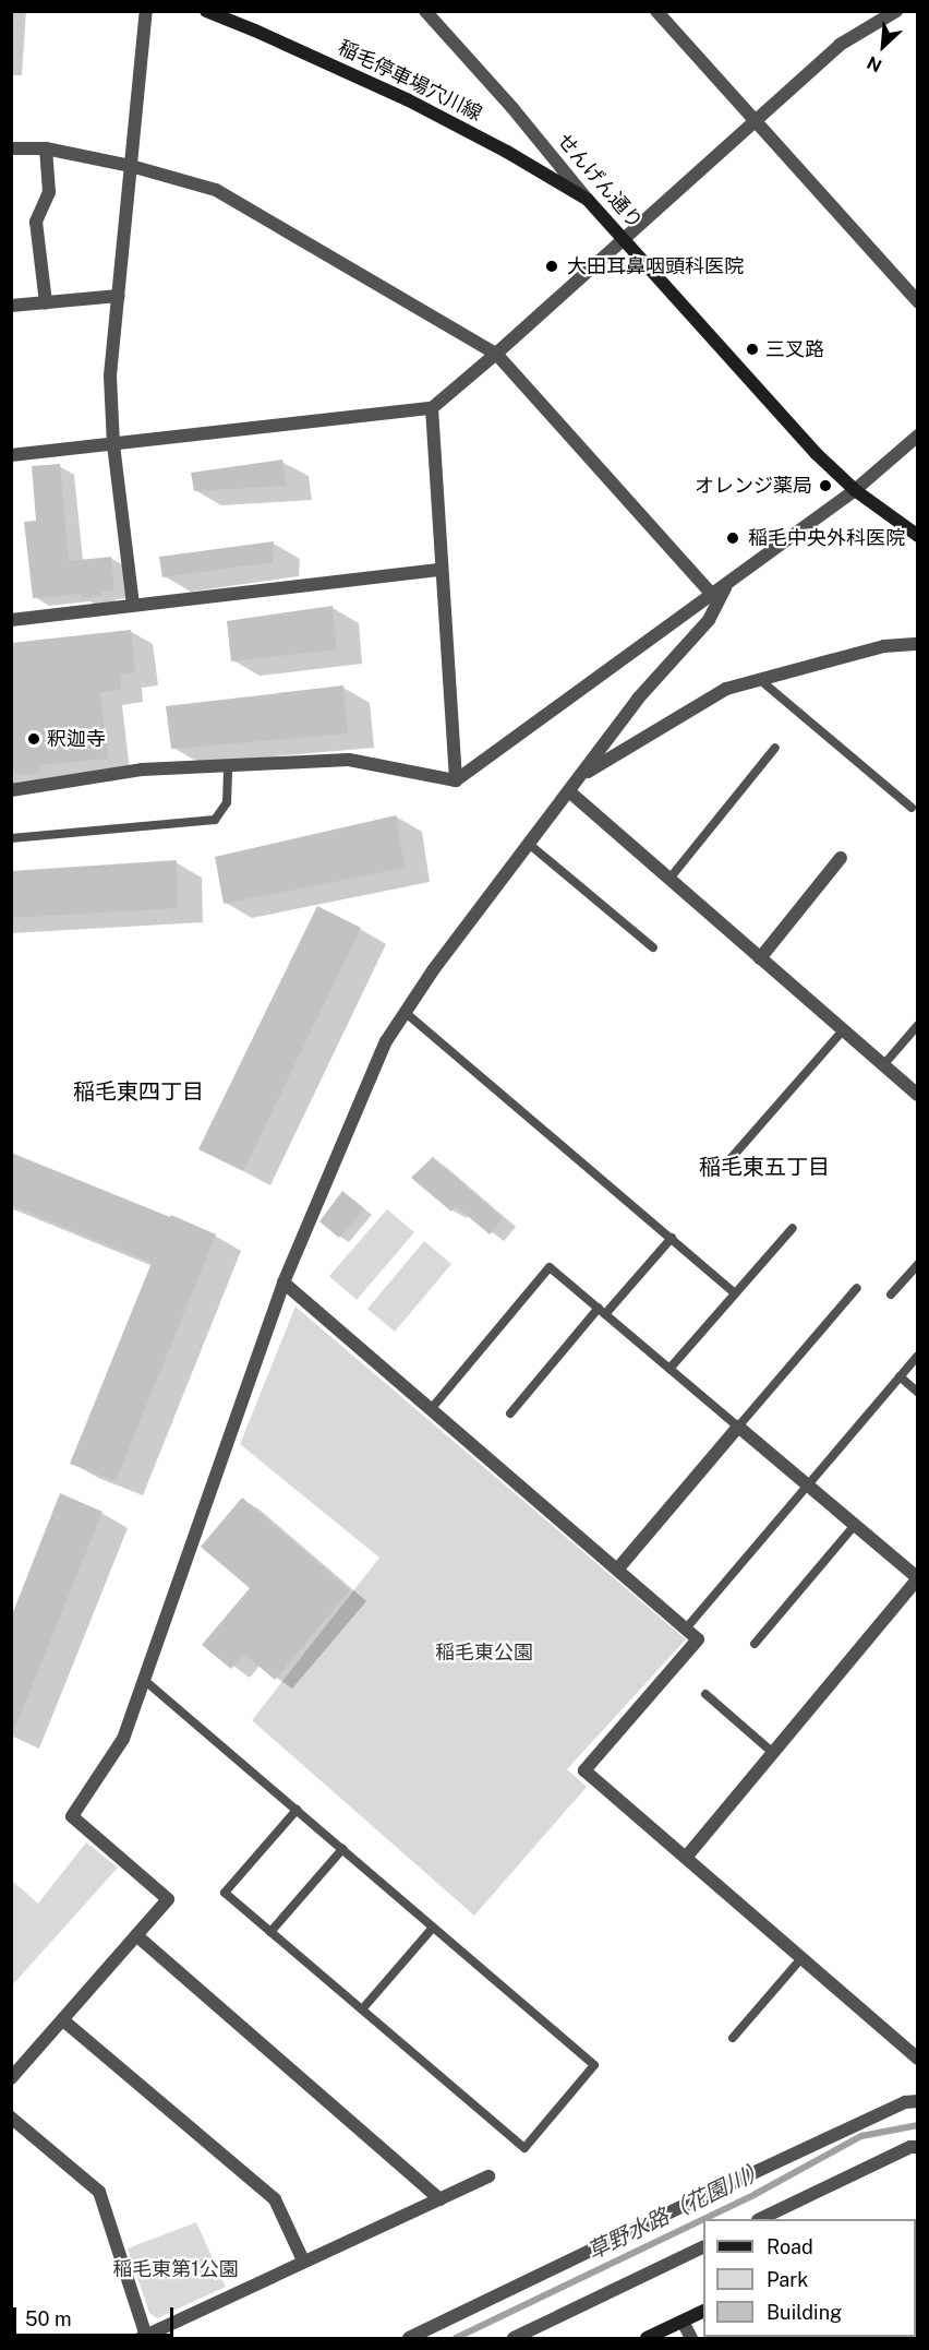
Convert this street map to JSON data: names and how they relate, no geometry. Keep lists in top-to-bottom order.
{
  "streets": {
    "main road": ["稲毛停車場穴川線", "せんげん通り"]
  },
  "crossings": [
    ["稲毛停車場穴川線", "せんげん通り"]
  ],
  "districts": ["稲毛東四丁目", "稲毛東五丁目"],
  "water": ["草野水路（花園川）"],
  "parks": ["稲毛東公園", "稲毛東第1公園"],
  "places": [
    "大田耳鼻咽頭科医院",
    "三叉路",
    "オレンジ薬局",
    "稲毛中央外科医院",
    "釈迦寺"
  ],
  "legend": ["Road", "Park", "Building"],
  "scale_bar": "50 m",
  "north": "bottom left"
}
